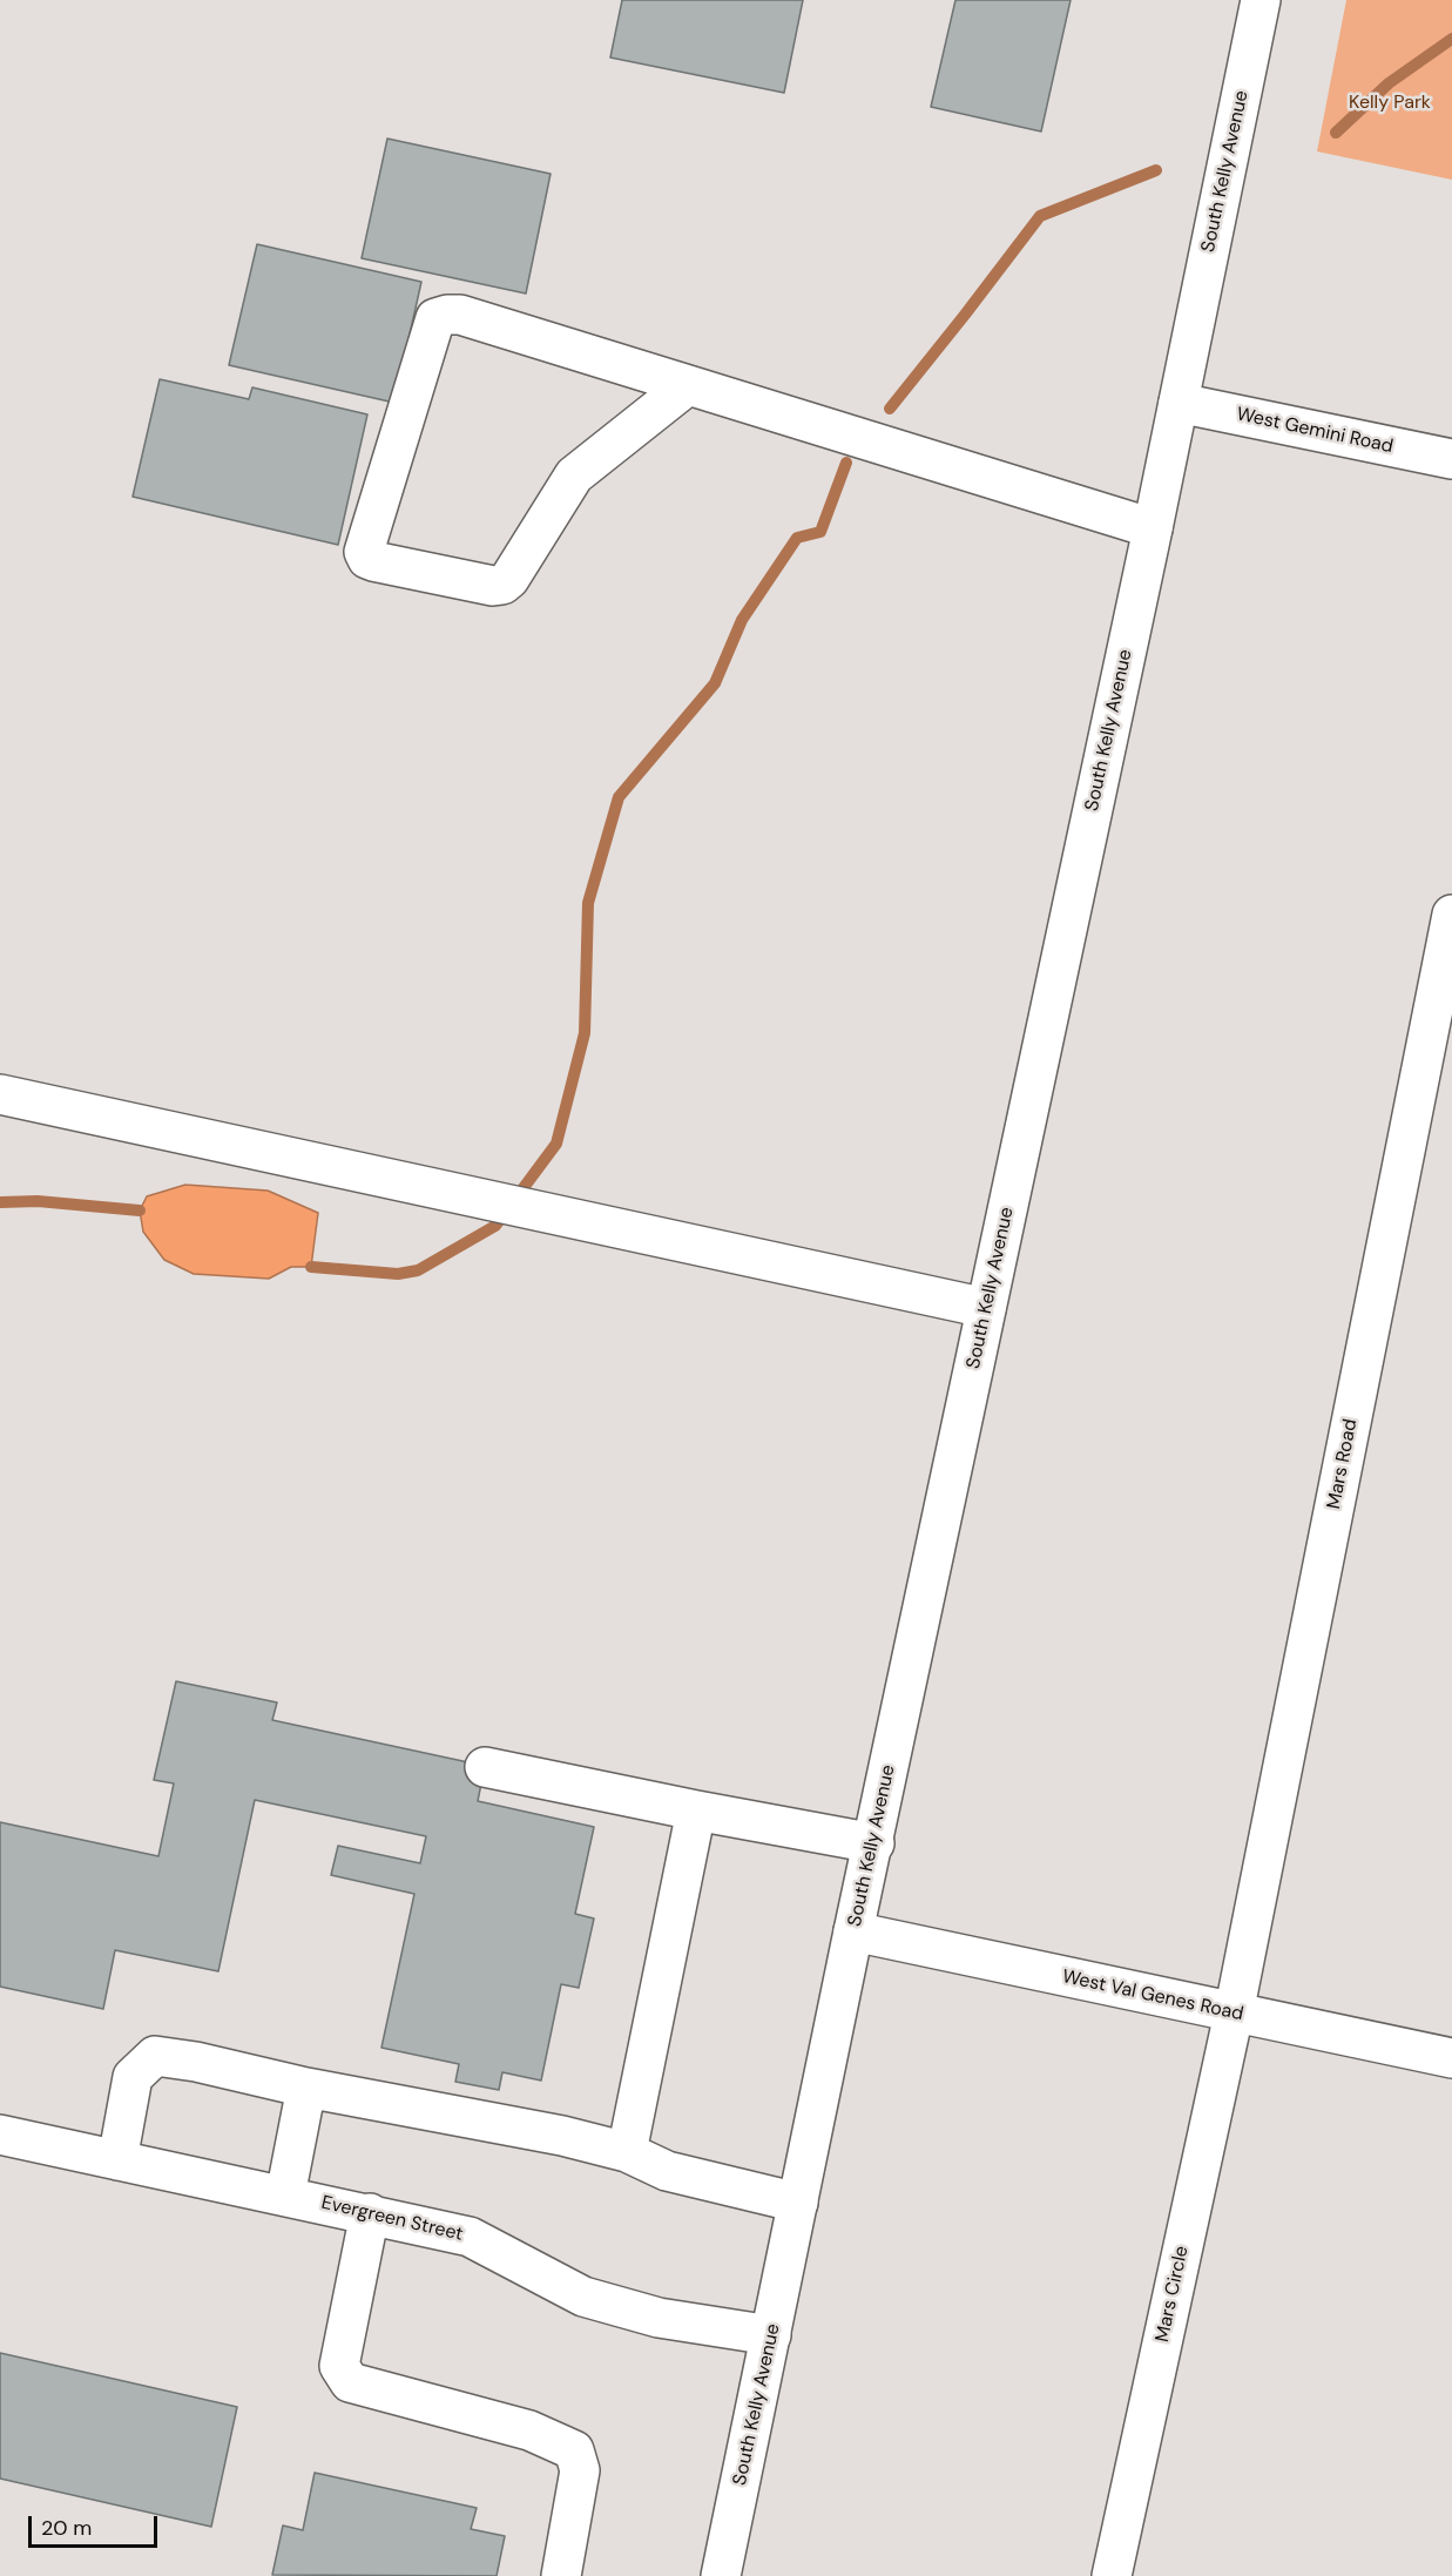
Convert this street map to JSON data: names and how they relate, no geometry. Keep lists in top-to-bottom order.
{
  "streets": {
    "street": [
      "South Kelly Avenue",
      "West Gemini Road",
      "Mars Road",
      "West Val Genes Road",
      "Evergreen Street",
      "Mars Circle"
    ]
  },
  "crossings": [
    ["South Kelly Avenue", "West Gemini Road"],
    ["South Kelly Avenue", "West Val Genes Road"],
    ["South Kelly Avenue", "Evergreen Street"],
    ["Mars Road", "West Val Genes Road"],
    ["Mars Road", "Mars Circle"],
    ["West Val Genes Road", "Mars Circle"]
  ],
  "parks": ["Kelly Park"],
  "scale_bar": "20 m"
}
